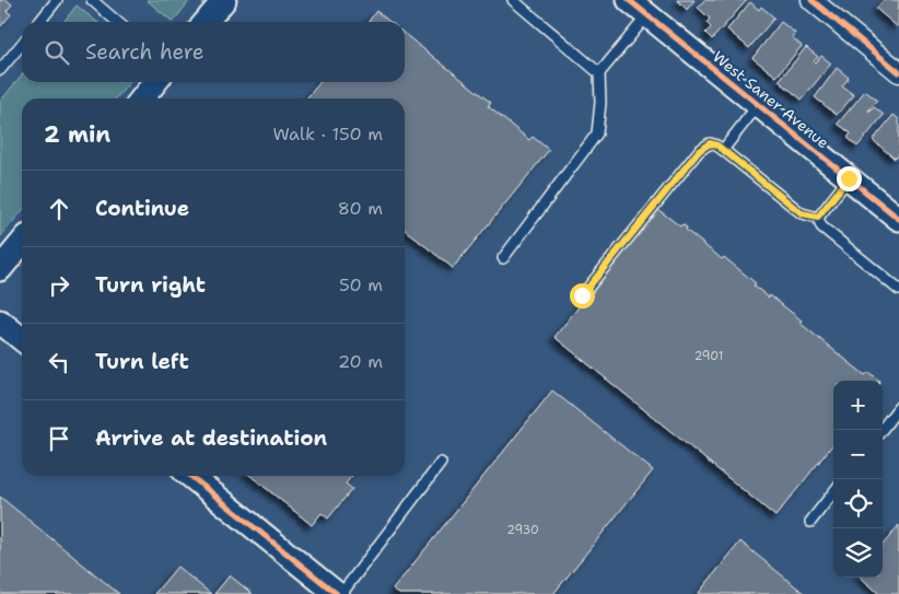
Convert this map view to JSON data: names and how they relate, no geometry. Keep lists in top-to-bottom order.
{
  "streets": {
    "street": ["West Saner Avenue"]
  },
  "house_numbers": ["2901", "2930"],
  "page": {
    "search": "Search here",
    "heading": ["2 min", "Walk · 150 m"],
    "list": [
      ["Continue", "80 m"],
      ["Turn right", "50 m"],
      ["Turn left", "20 m"],
      "Arrive at destination"
    ],
    "map_buttons": ["+", "−"]
  }
}
